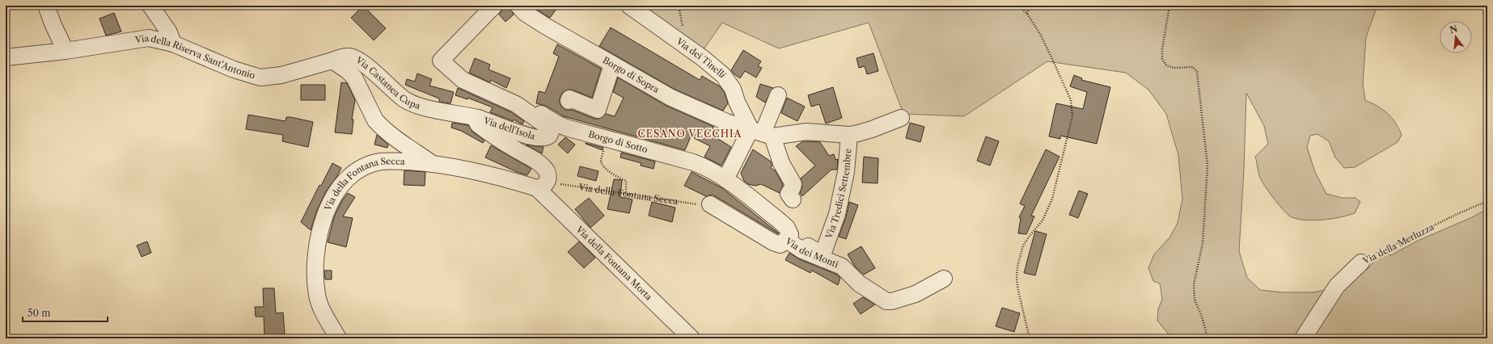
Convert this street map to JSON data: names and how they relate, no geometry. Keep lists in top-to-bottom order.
{
  "streets": {
    "street": [
      "Via della Riserva Sant'Antonio",
      "Via dei Tinelli",
      "Borgo di Sopra",
      "Via Castanea Cupa",
      "Via dell'Isola",
      "Borgo di Sotto",
      "Via della Fontana Secca",
      "Via Tredici Settembre",
      "Via della Merluzza",
      "Via dei Monti",
      "Via della Fontana Morta"
    ]
  },
  "crossings": [
    ["Via della Riserva Sant'Antonio", "Via Castanea Cupa"],
    ["Via dei Tinelli", "Borgo di Sopra"],
    ["Via dei Tinelli", "Via Tredici Settembre"],
    ["Borgo di Sopra", "Via Tredici Settembre"],
    ["Via Castanea Cupa", "Via dell'Isola"],
    ["Via dell'Isola", "Borgo di Sotto"],
    ["Via dell'Isola", "Via della Fontana Secca"],
    ["Via dell'Isola", "Via della Fontana Morta"],
    ["Borgo di Sotto", "Via Tredici Settembre"],
    ["Borgo di Sotto", "Via dei Monti"],
    ["Via della Fontana Secca", "Via della Fontana Morta"],
    ["Via Tredici Settembre", "Via dei Monti"]
  ],
  "districts": ["CESANO VECCHIA"],
  "scale_bar": "50 m",
  "north": "top"
}
